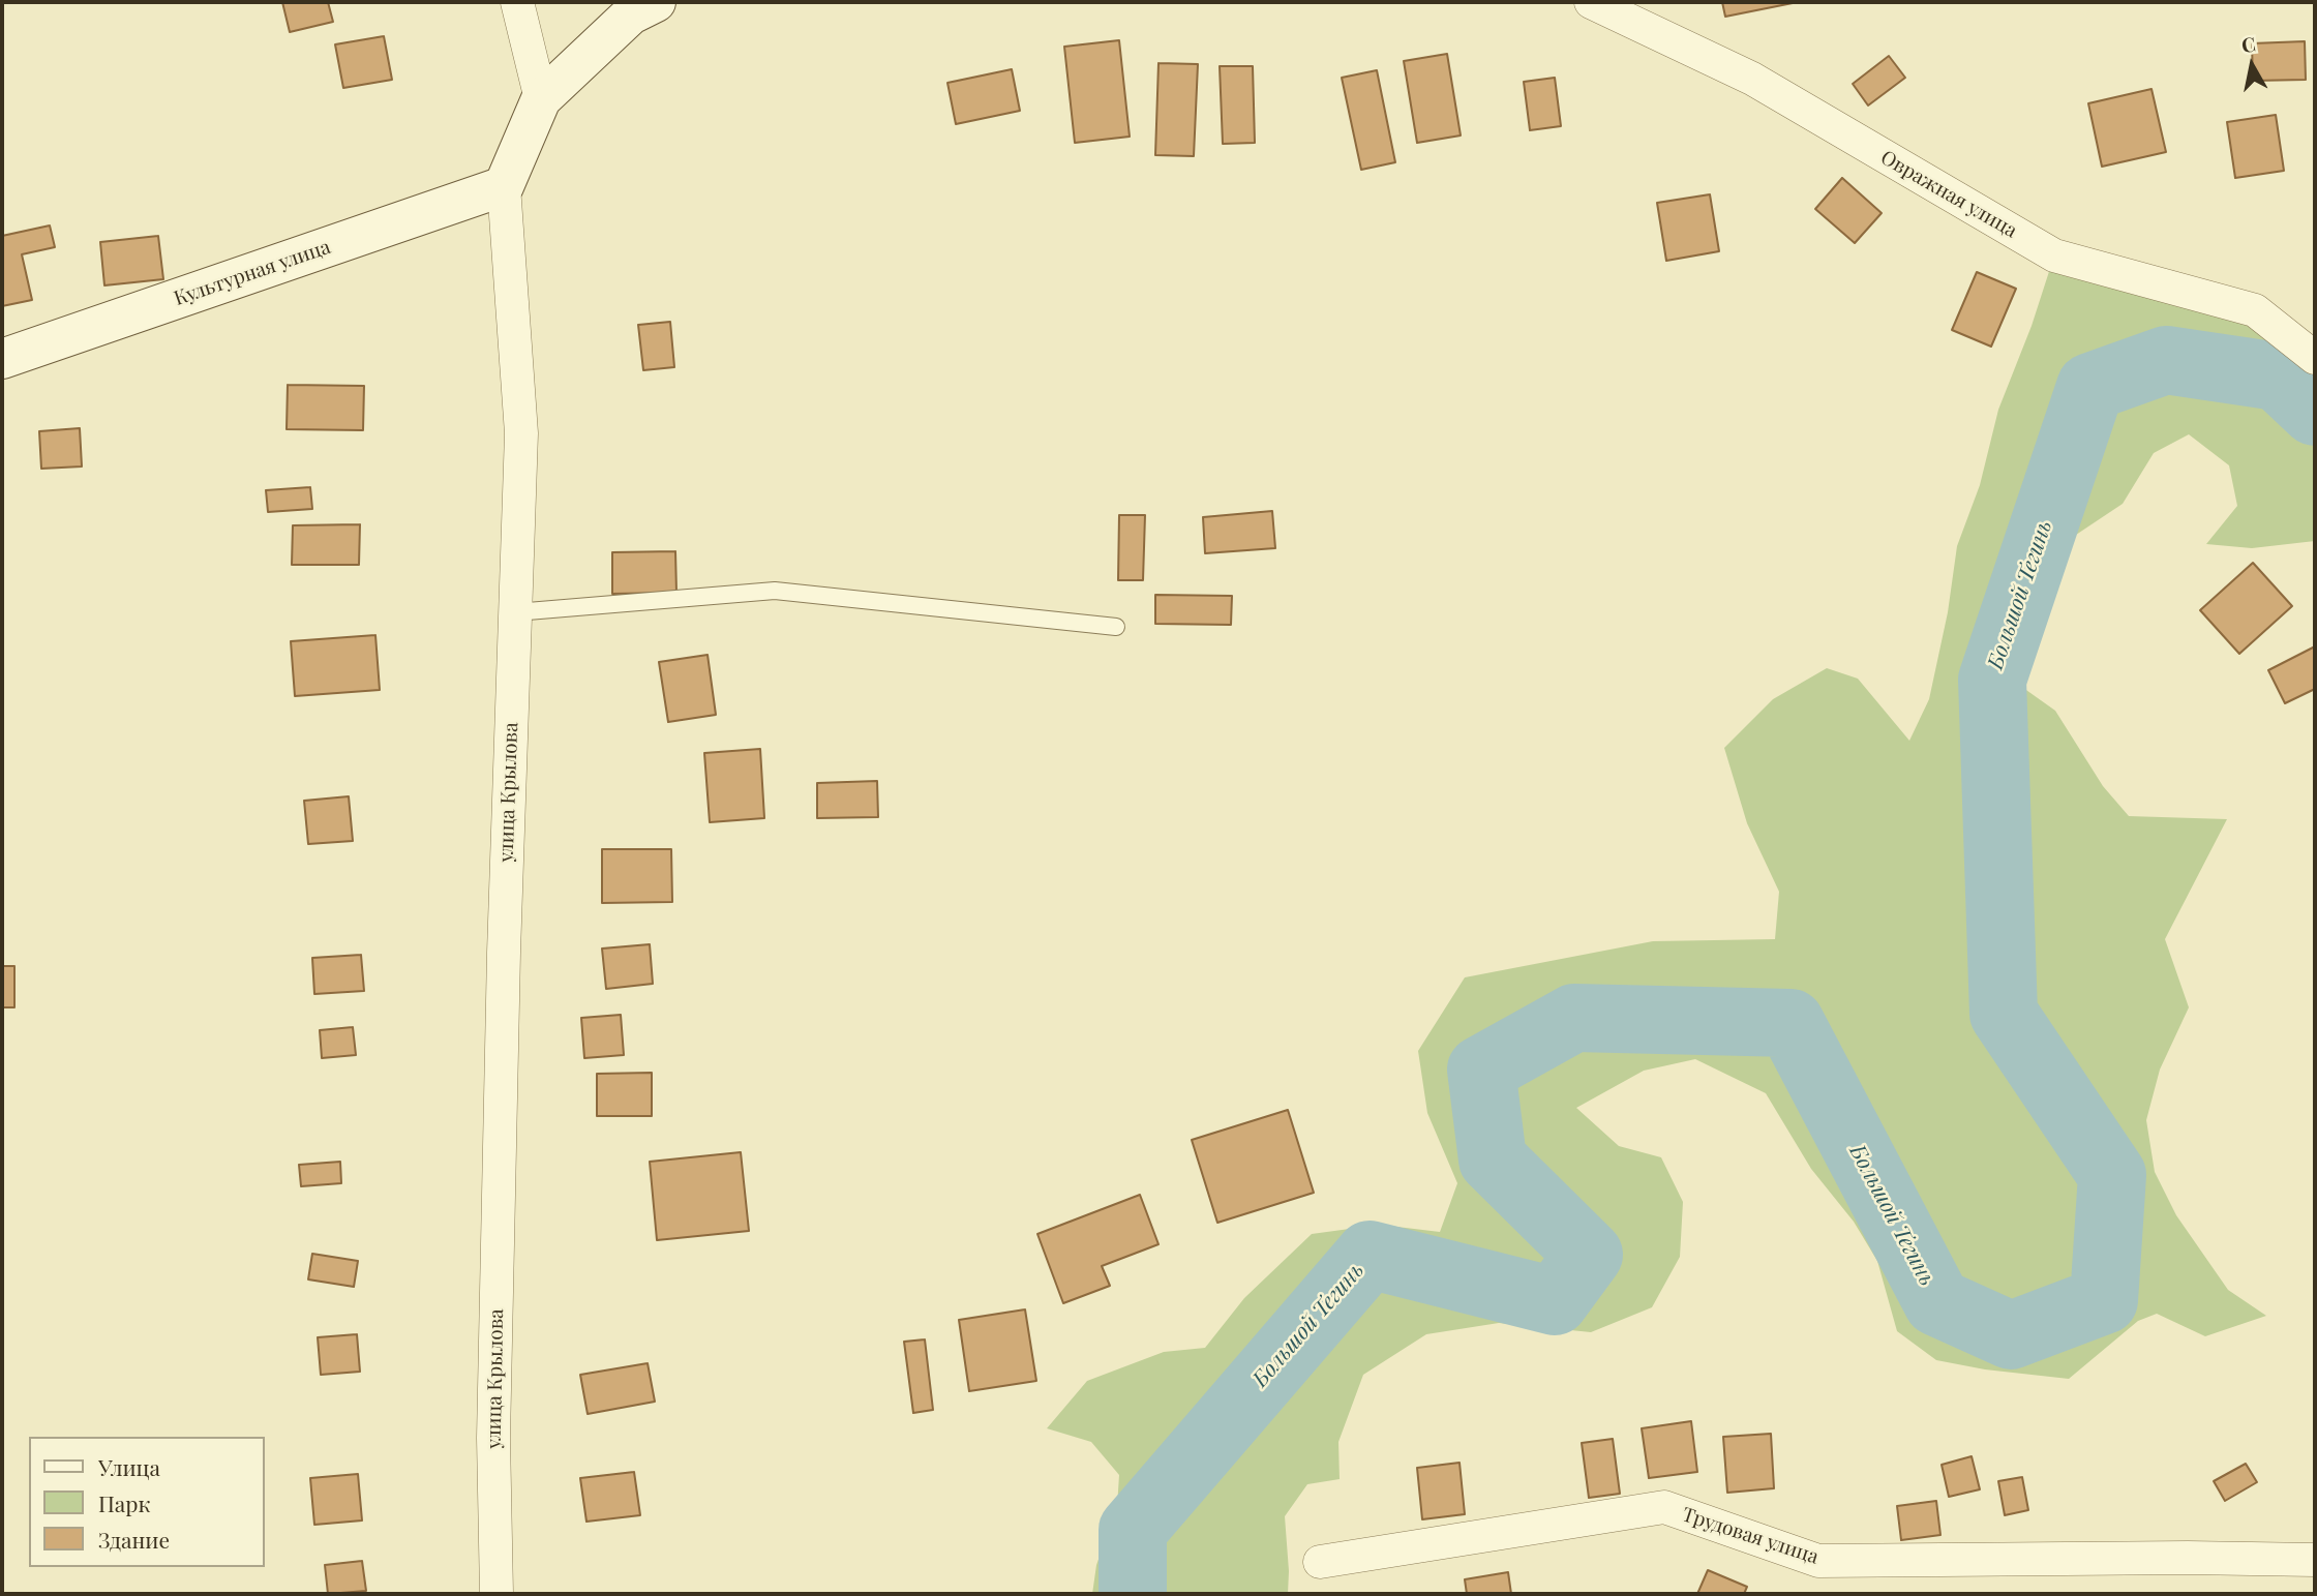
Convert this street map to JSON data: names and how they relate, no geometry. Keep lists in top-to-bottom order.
{
  "streets": {
    "street": [
      "Овражная улица",
      "Культурная улица",
      "улица Крылова",
      "Трудовая улица"
    ]
  },
  "crossings": [
    ["Культурная улица", "улица Крылова"]
  ],
  "water": ["Большой Тегинь"],
  "legend": ["Улица", "Парк", "Здание"],
  "north": "top"
}
